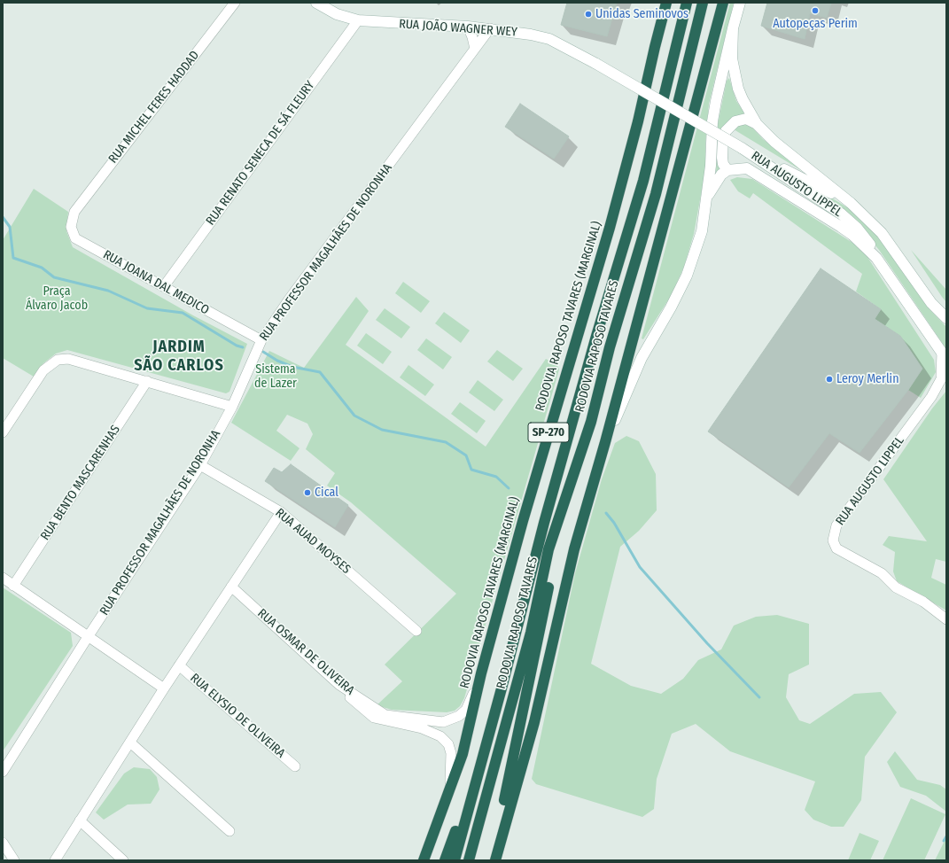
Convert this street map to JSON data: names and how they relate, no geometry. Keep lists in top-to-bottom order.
{
  "streets": {
    "highway": ["RODOVIA RAPOSO TAVARES (MARGINAL)", "RODOVIA RAPOSO TAVARES", "SP-270"],
    "main road": ["RUA JOÃO WAGNER WEY", "RUA AUGUSTO LIPPEL"],
    "street": [
      "RUA MICHEL FERES HADDAD",
      "RUA RENATO SENECA DE SÁ FLEURY",
      "RUA PROFESSOR MAGALHÃES DE NORONHA",
      "RUA JOANA DAL MEDICO",
      "RUA BENTO MASCARENHAS",
      "RUA AUAD MOYSES",
      "RUA OSMAR DE OLIVEIRA",
      "RUA ELYSIO DE OLIVEIRA"
    ]
  },
  "crossings": [
    ["RUA JOÃO WAGNER WEY", "RUA RENATO SENECA DE SÁ FLEURY"],
    ["RUA JOÃO WAGNER WEY", "RUA AUGUSTO LIPPEL"],
    ["RUA JOÃO WAGNER WEY", "RUA PROFESSOR MAGALHÃES DE NORONHA"],
    ["RUA MICHEL FERES HADDAD", "RUA JOANA DAL MEDICO"],
    ["RUA RENATO SENECA DE SÁ FLEURY", "RUA JOANA DAL MEDICO"],
    ["RUA PROFESSOR MAGALHÃES DE NORONHA", "RUA JOANA DAL MEDICO"],
    ["RUA PROFESSOR MAGALHÃES DE NORONHA", "RUA AUAD MOYSES"],
    ["RODOVIA RAPOSO TAVARES (MARGINAL)", "RUA OSMAR DE OLIVEIRA"]
  ],
  "districts": ["JARDIM SÃO CARLOS"],
  "parks": ["Praça Álvaro Jacob", "Sistema de Lazer"],
  "places": [
    "Autopeças Perim",
    "Unidas Seminovos",
    "Leroy Merlin",
    "Cical"
  ]
}
